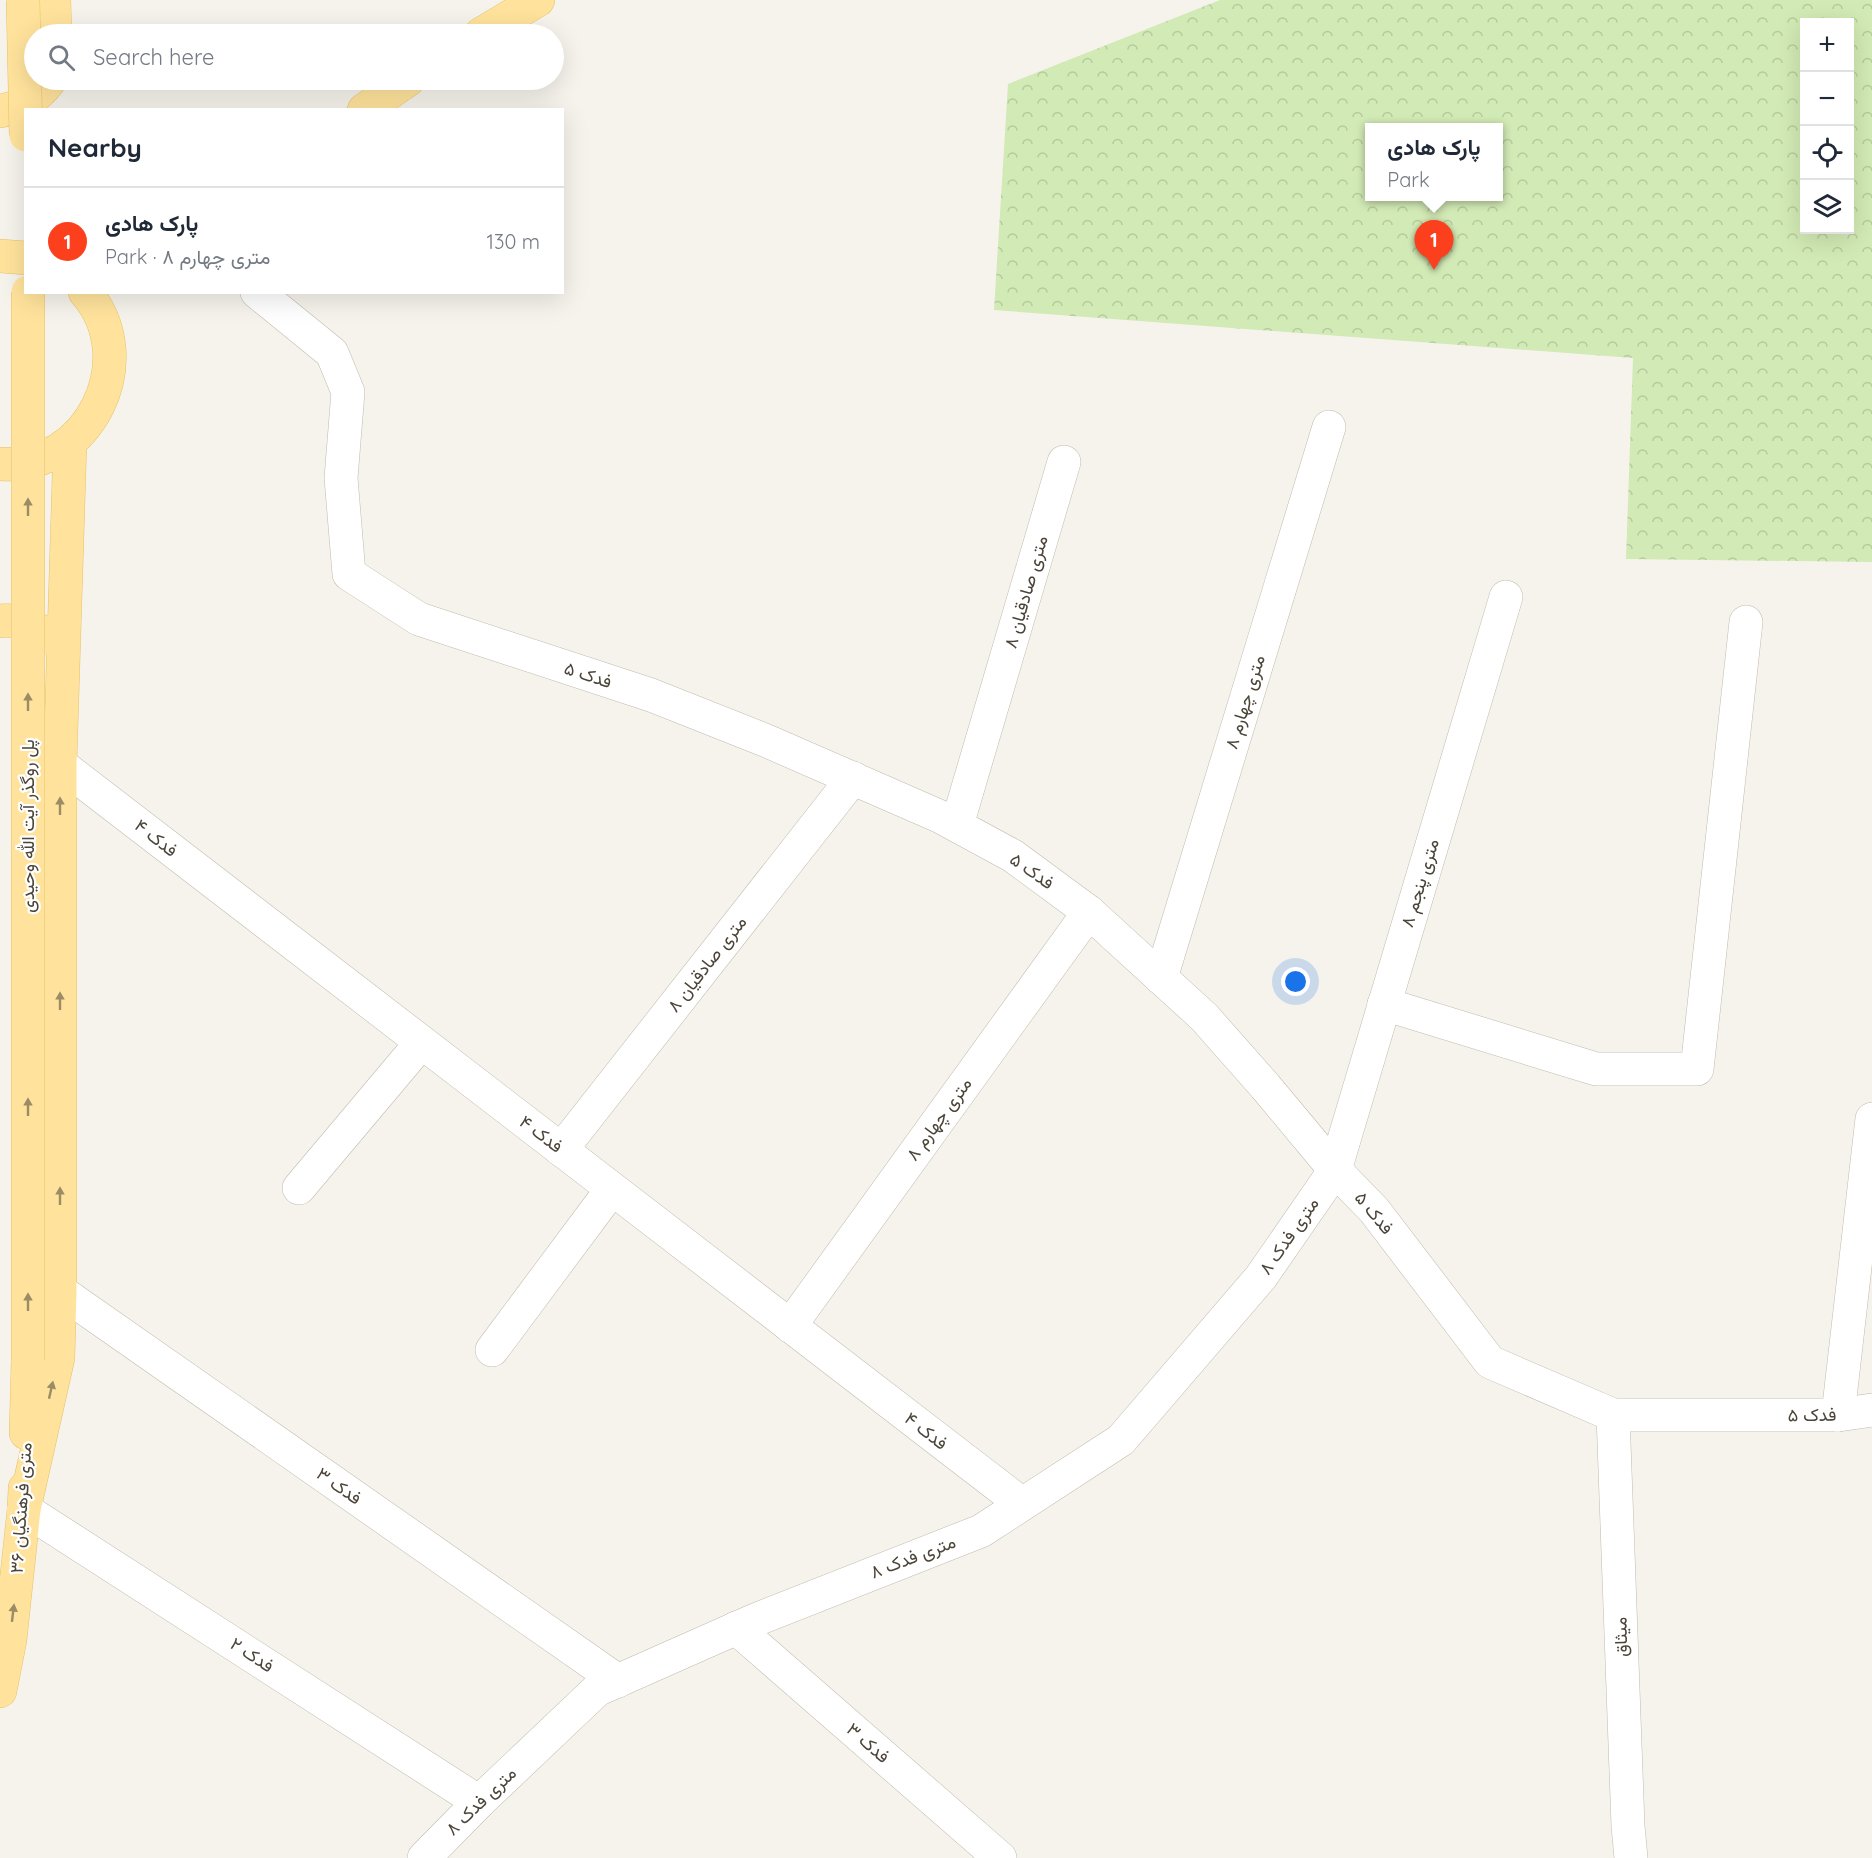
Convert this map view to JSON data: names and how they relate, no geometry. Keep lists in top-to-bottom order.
{
  "streets": {
    "main road": ["پل روگذر آیت الله وحیدی", "۳۶ متری فرهنگیان"],
    "street": [
      "۸ متری صادقیان",
      "فدک ۵",
      "۸ متری چهارم",
      "فدک ۴",
      "۸ متری پنجم",
      "۸ متری فدک",
      "فدک ۳",
      "میثاق",
      "فدک ۲"
    ]
  },
  "crossings": [
    ["۸ متری صادقیان", "فدک ۵"],
    ["۸ متری صادقیان", "فدک ۴"],
    ["فدک ۵", "۸ متری چهارم"],
    ["فدک ۵", "۸ متری پنجم"],
    ["فدک ۵", "۸ متری فدک"],
    ["فدک ۵", "میثاق"],
    ["۸ متری چهارم", "فدک ۴"],
    ["پل روگذر آیت الله وحیدی", "۳۶ متری فرهنگیان"],
    ["فدک ۴", "۸ متری فدک"],
    ["۸ متری پنجم", "۸ متری فدک"],
    ["۸ متری فدک", "فدک ۳"],
    ["۸ متری فدک", "فدک ۲"],
    ["۳۶ متری فرهنگیان", "فدک ۲"]
  ],
  "one_way": ["۳۶ متری فرهنگیان"],
  "page": {
    "map_buttons": ["+", "−"],
    "search": "Search here",
    "heading": "Nearby",
    "popup": ["پارک هادی", "Park"],
    "list": [
      {
        "mark": "1",
        "name": "پارک هادی",
        "note": "Park · ۸ متری چهارم",
        "value": "130 m"
      }
    ],
    "pins": "1"
  }
}
